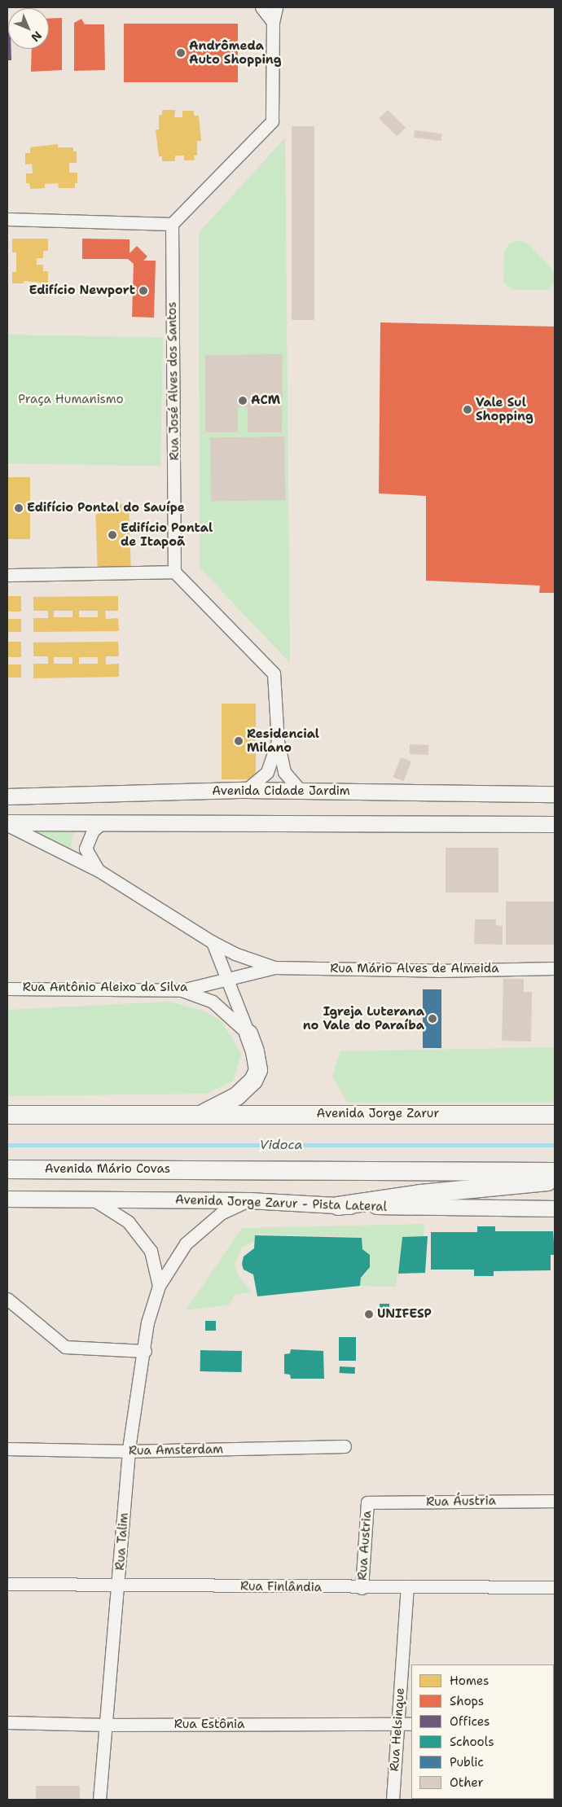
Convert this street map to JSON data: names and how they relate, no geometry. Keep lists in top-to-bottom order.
{
  "streets": {
    "highway": ["Avenida Jorge Zarur", "Avenida Mário Covas"],
    "main road": ["Avenida Cidade Jardim", "Avenida Jorge Zarur - Pista Lateral"],
    "street": [
      "Rua José Alves dos Santos",
      "Rua Mário Alves de Almeida",
      "Rua Antônio Aleixo da Silva",
      "Rua Amsterdam",
      "Rua Áustria",
      "Rua Talim",
      "Rua Austria",
      "Rua Finlândia",
      "Rua Estônia",
      "Rua Helsinque"
    ]
  },
  "crossings": [
    ["Rua Mário Alves de Almeida", "Rua Antônio Aleixo da Silva"],
    ["Avenida Jorge Zarur - Pista Lateral", "Rua Talim"],
    ["Rua Amsterdam", "Rua Talim"],
    ["Rua Áustria", "Rua Austria"],
    ["Rua Talim", "Rua Finlândia"],
    ["Rua Talim", "Rua Estônia"],
    ["Rua Austria", "Rua Finlândia"],
    ["Rua Finlândia", "Rua Helsinque"],
    ["Rua Estônia", "Rua Helsinque"]
  ],
  "water": ["Vidoca"],
  "parks": ["Praça Humanismo"],
  "places": [
    "Andrômeda Auto Shopping",
    "Edifício Newport",
    "ACM",
    "Vale Sul Shopping",
    "Edifício Pontal do Sauípe",
    "Edifício Pontal de Itapoã",
    "Residencial Milano",
    "Igreja Luterana no Vale do Paraíba",
    "UNIFESP"
  ],
  "legend": [
    "Homes",
    "Shops",
    "Offices",
    "Schools",
    "Public",
    "Other"
  ],
  "north": "bottom right"
}
